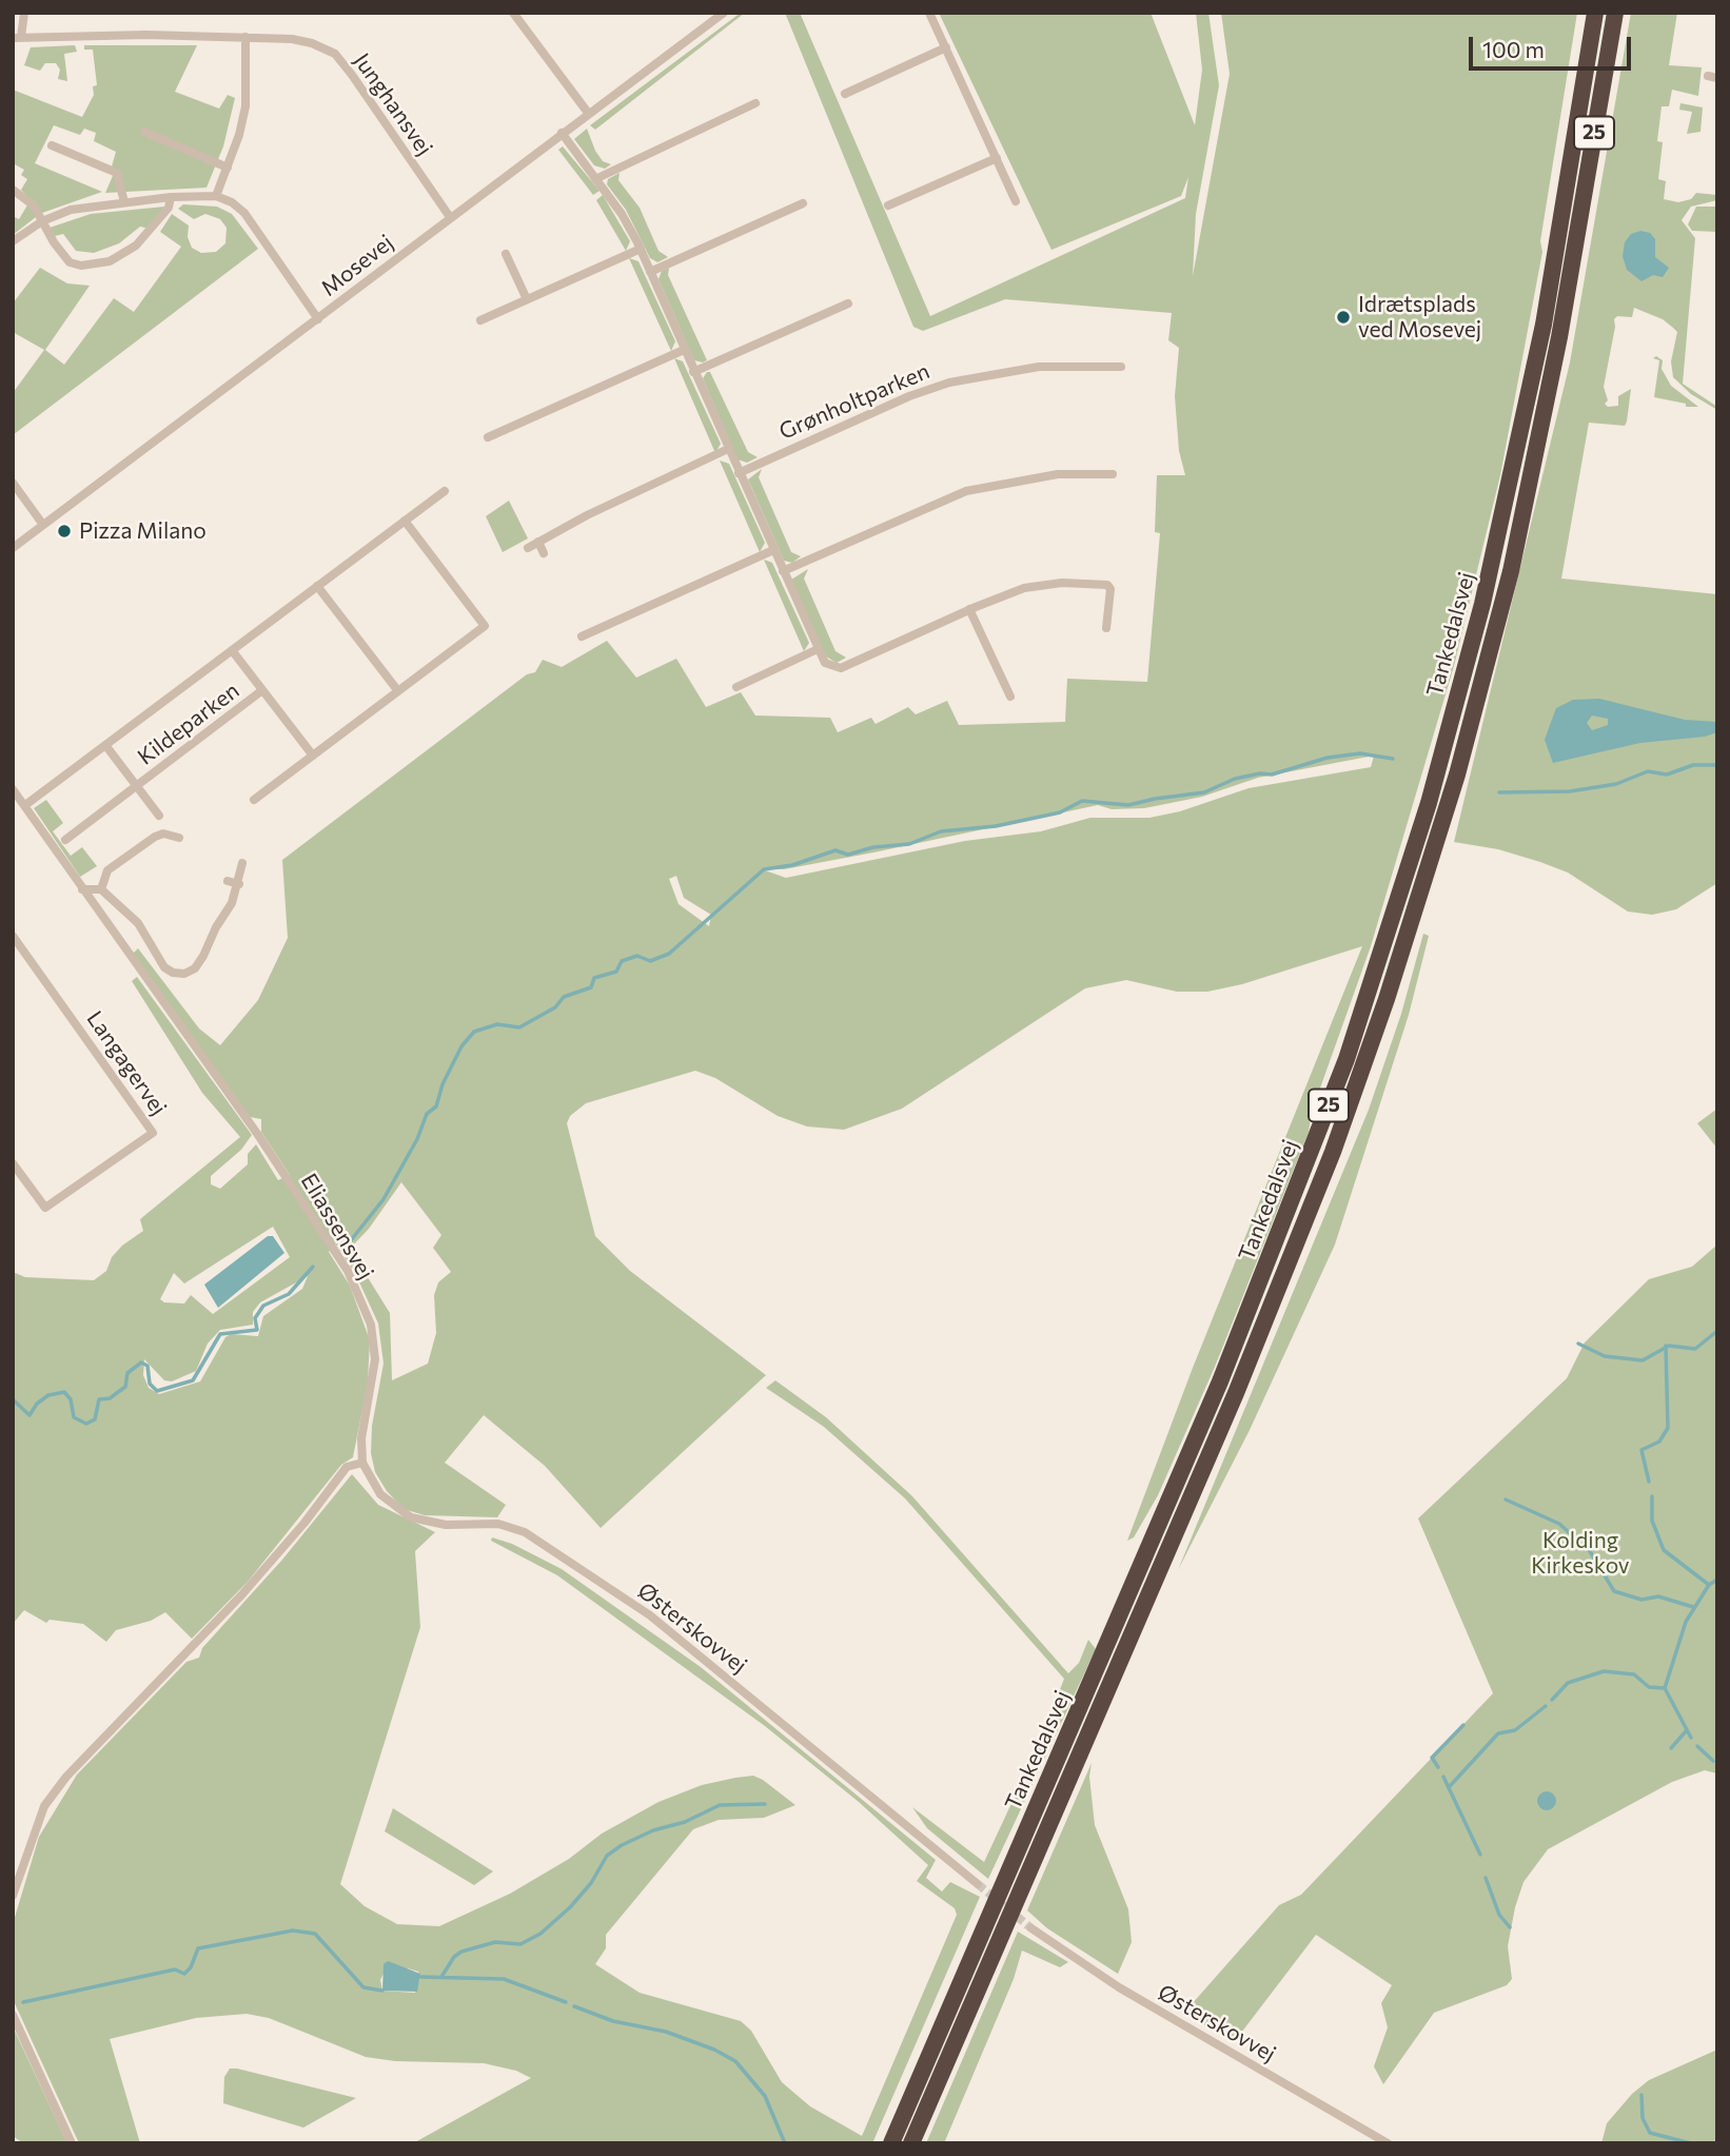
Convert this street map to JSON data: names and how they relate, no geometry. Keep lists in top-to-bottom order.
{
  "streets": {
    "highway": ["25", "Tankedalsvej"],
    "street": [
      "Junghansvej",
      "Mosevej",
      "Grønholtparken",
      "Kildeparken",
      "Langagervej",
      "Eliassensvej",
      "Østerskovvej"
    ]
  },
  "crossings": [
    ["Junghansvej", "Mosevej"],
    ["Kildeparken", "Eliassensvej"],
    ["Eliassensvej", "Østerskovvej"]
  ],
  "parks": ["Kolding Kirkeskov"],
  "places": ["Idrætsplads ved Mosevej", "Pizza Milano"],
  "scale_bar": "100 m"
}
